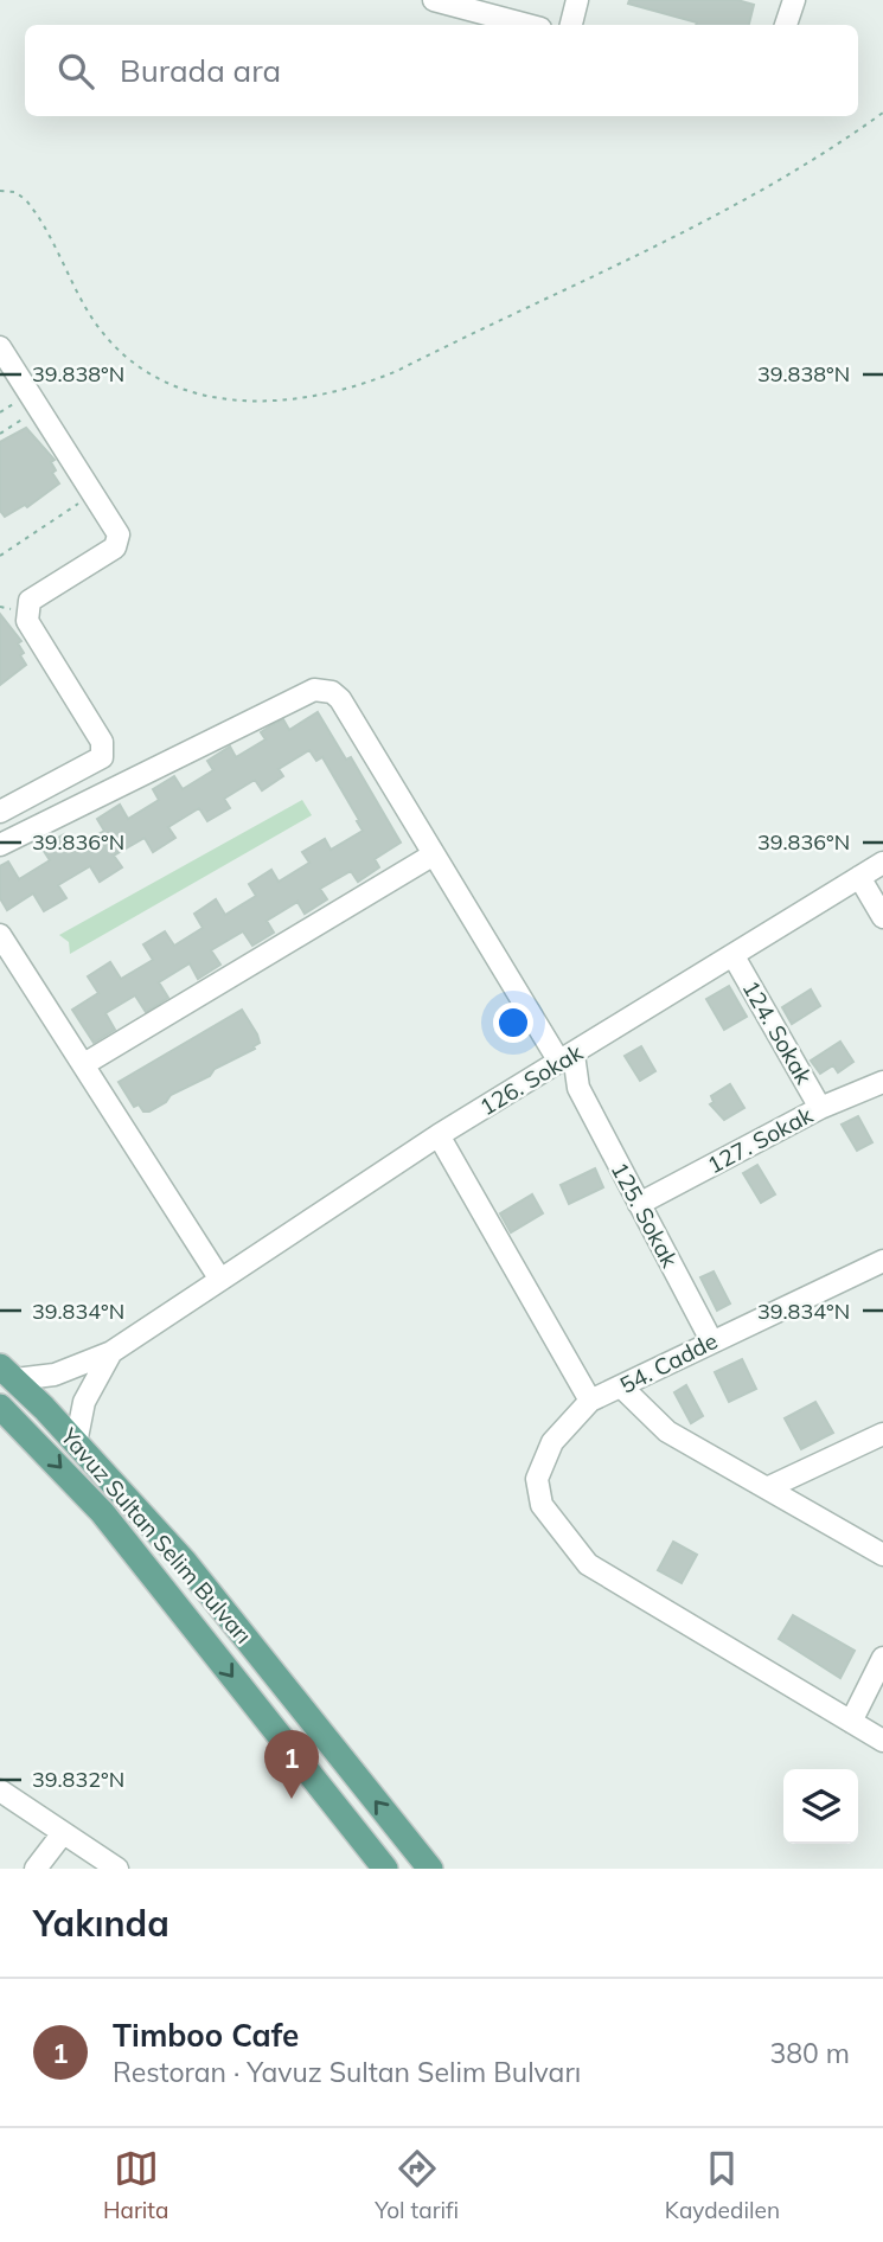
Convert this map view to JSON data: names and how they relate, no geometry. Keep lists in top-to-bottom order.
{
  "streets": {
    "main road": ["Yavuz Sultan Selim Bulvarı"],
    "street": [
      "124. Sokak",
      "126. Sokak",
      "127. Sokak",
      "125. Sokak",
      "54. Cadde"
    ]
  },
  "crossings": [
    ["124. Sokak", "126. Sokak"],
    ["124. Sokak", "127. Sokak"],
    ["126. Sokak", "125. Sokak"],
    ["126. Sokak", "Yavuz Sultan Selim Bulvarı"],
    ["127. Sokak", "125. Sokak"],
    ["125. Sokak", "54. Cadde"]
  ],
  "page": {
    "search": "Burada ara",
    "pins": "1",
    "heading": "Yakında",
    "list": [
      {
        "mark": "1",
        "name": "Timboo Cafe",
        "note": "Restoran · Yavuz Sultan Selim Bulvarı",
        "value": "380 m"
      }
    ],
    "nav": ["Harita", "Yol tarifi", "Kaydedilen"]
  },
  "coordinates": [
    "39.838°N",
    "39.836°N",
    "39.834°N",
    "39.832°N"
  ]
}
